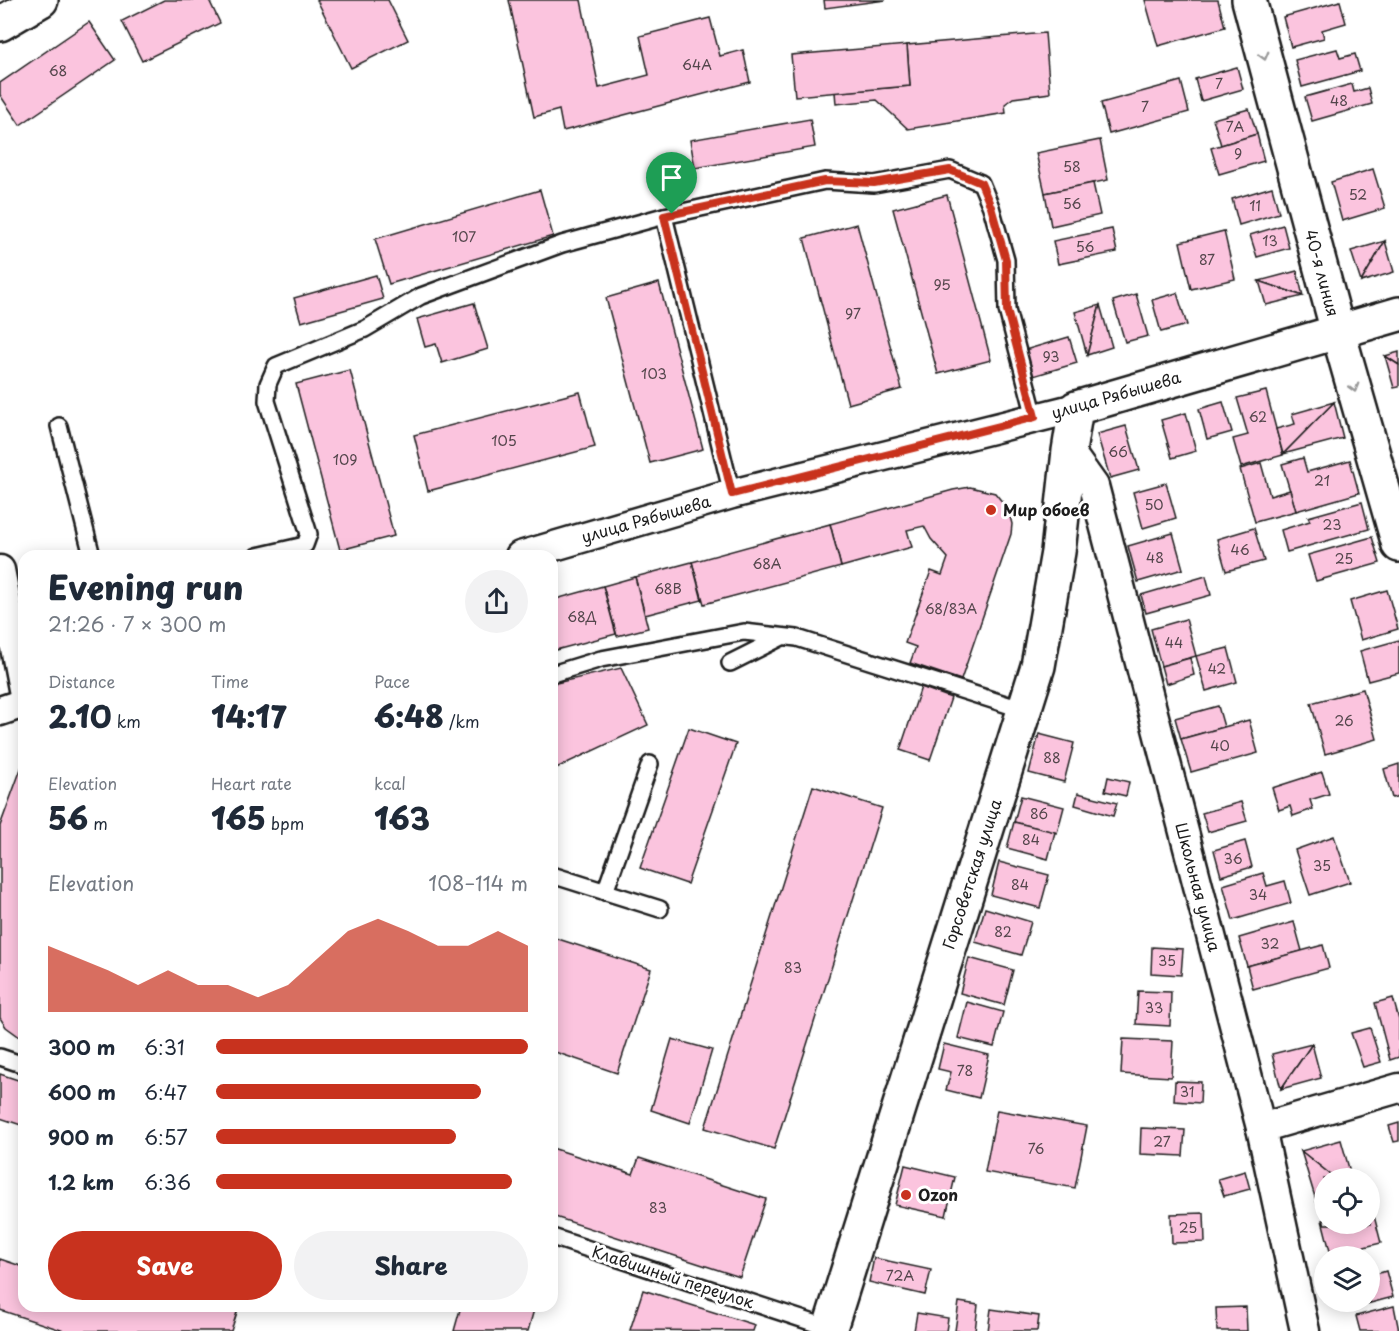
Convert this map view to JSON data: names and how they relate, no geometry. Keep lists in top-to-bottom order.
{
  "streets": {
    "street": [
      "40-я линия",
      "улица Рябышева",
      "Горсоветская улица",
      "Школьная улица"
    ],
    "lane": ["Клавишный переулок"]
  },
  "crossings": [
    ["40-я линия", "улица Рябышева"],
    ["улица Рябышева", "Горсоветская улица"],
    ["Горсоветская улица", "Школьная улица"],
    ["Горсоветская улица", "Клавишный переулок"]
  ],
  "one_way": ["40-я линия"],
  "places": ["Мир обоев", "Ozon"],
  "house_numbers": [
    "64А",
    "68",
    "7",
    "48",
    "7",
    "7А",
    "9",
    "58",
    "52",
    "56",
    "11",
    "107",
    "13",
    "56",
    "87",
    "95",
    "97",
    "93",
    "103",
    "62",
    "105",
    "66",
    "109",
    "21",
    "50",
    "23",
    "46",
    "48",
    "25",
    "68А",
    "68В",
    "68/83А",
    "68Д",
    "44",
    "42",
    "26",
    "40",
    "88",
    "86",
    "84",
    "36",
    "35",
    "84",
    "34",
    "82",
    "32",
    "35",
    "83",
    "33",
    "78",
    "31",
    "27",
    "76",
    "83",
    "25",
    "72А"
  ],
  "page": {
    "heading": ["Evening run", "21:26 · 7 × 300 m"],
    "stats": [
      ["Distance", "2.10 km"],
      ["Time", "14:17"],
      ["Pace", "6:48 /km"],
      ["Elevation", "56 m"],
      ["Heart rate", "165 bpm"],
      ["kcal", "163"]
    ],
    "chart": ["Elevation", "108–114 m"],
    "list": [
      {
        "name": "300 m",
        "note": "6:31"
      },
      {
        "name": "600 m",
        "note": "6:47"
      },
      {
        "name": "900 m",
        "note": "6:57"
      },
      {
        "name": "1.2 km",
        "note": "6:36"
      }
    ],
    "buttons": ["Save", "Share"]
  }
}
